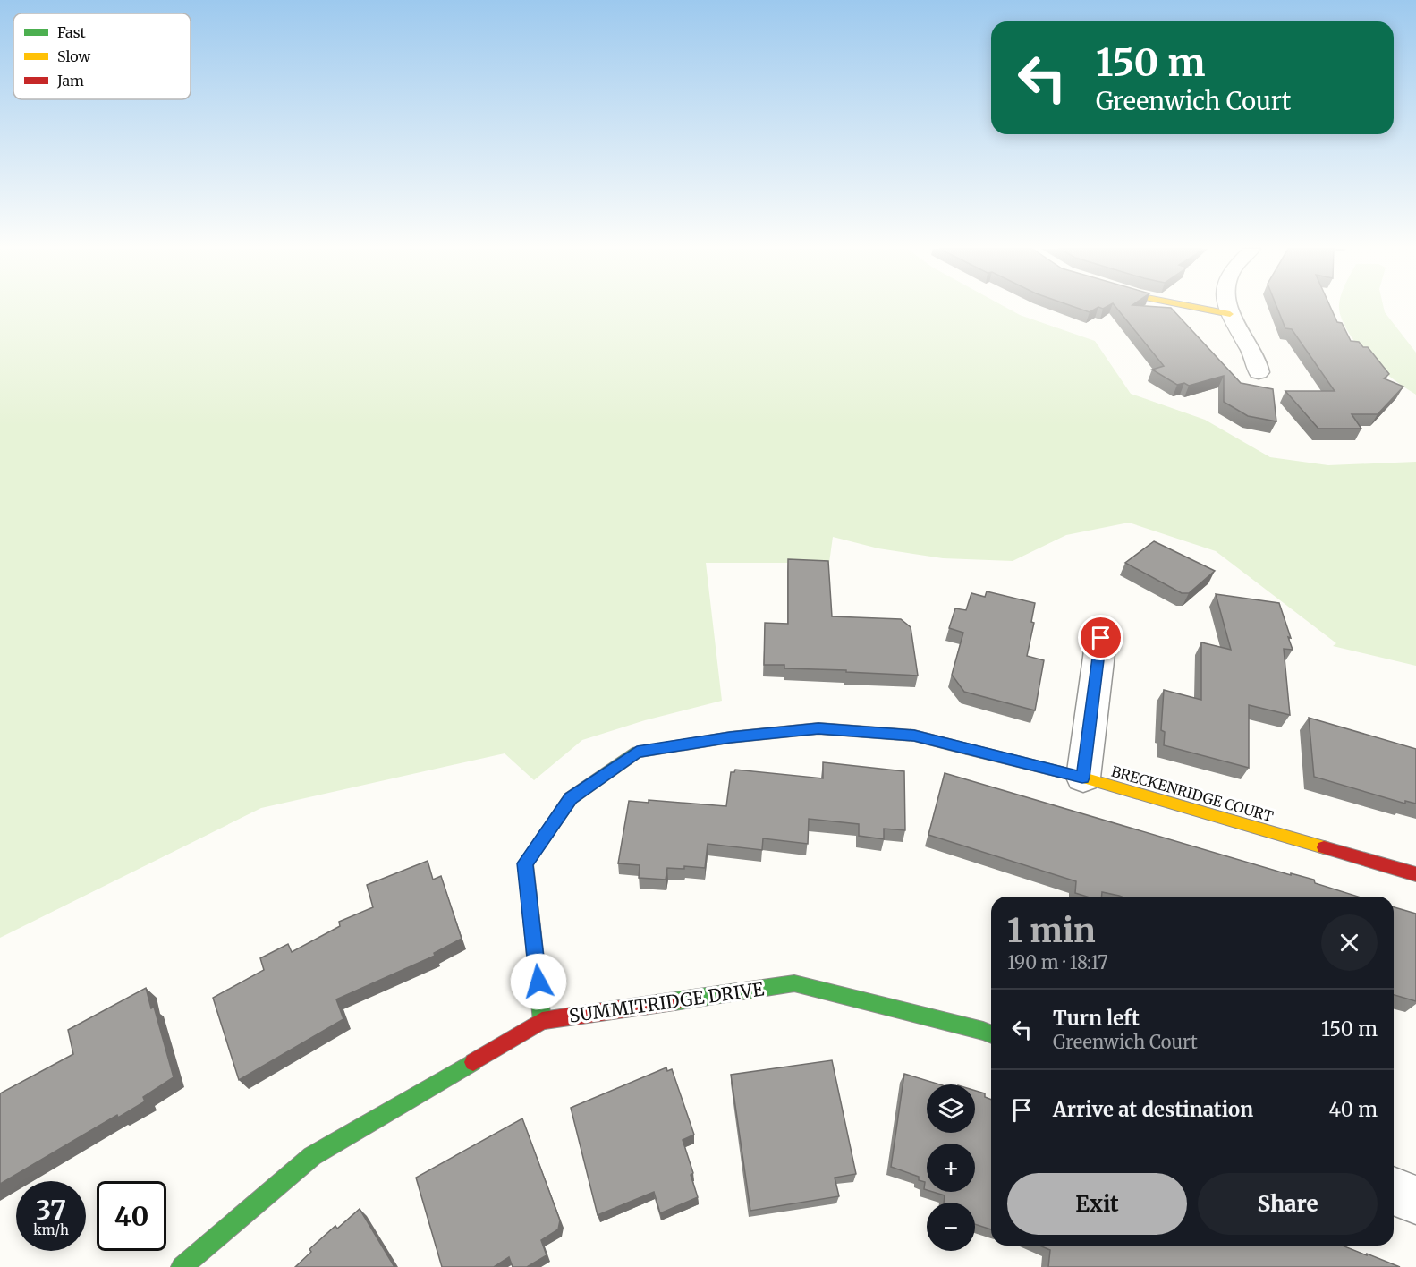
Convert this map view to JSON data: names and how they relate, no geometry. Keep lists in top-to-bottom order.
{
  "streets": {
    "street": ["BRECKENRIDGE COURT", "SUMMITRIDGE DRIVE"]
  },
  "crossings": [
    ["BRECKENRIDGE COURT", "SUMMITRIDGE DRIVE"]
  ],
  "legend": ["Fast", "Slow", "Jam"],
  "page": {
    "turn": ["150 m", "Greenwich Court"],
    "heading": ["1 min", "190 m · 18:17"],
    "list": [
      {
        "name": "Turn left",
        "note": "Greenwich Court",
        "value": "150 m"
      },
      {
        "name": "Arrive at destination",
        "value": "40 m"
      }
    ],
    "map_buttons": ["+", "−"],
    "buttons": ["Exit", "Share"],
    "speed": "37 km/h",
    "limit": "40"
  }
}
